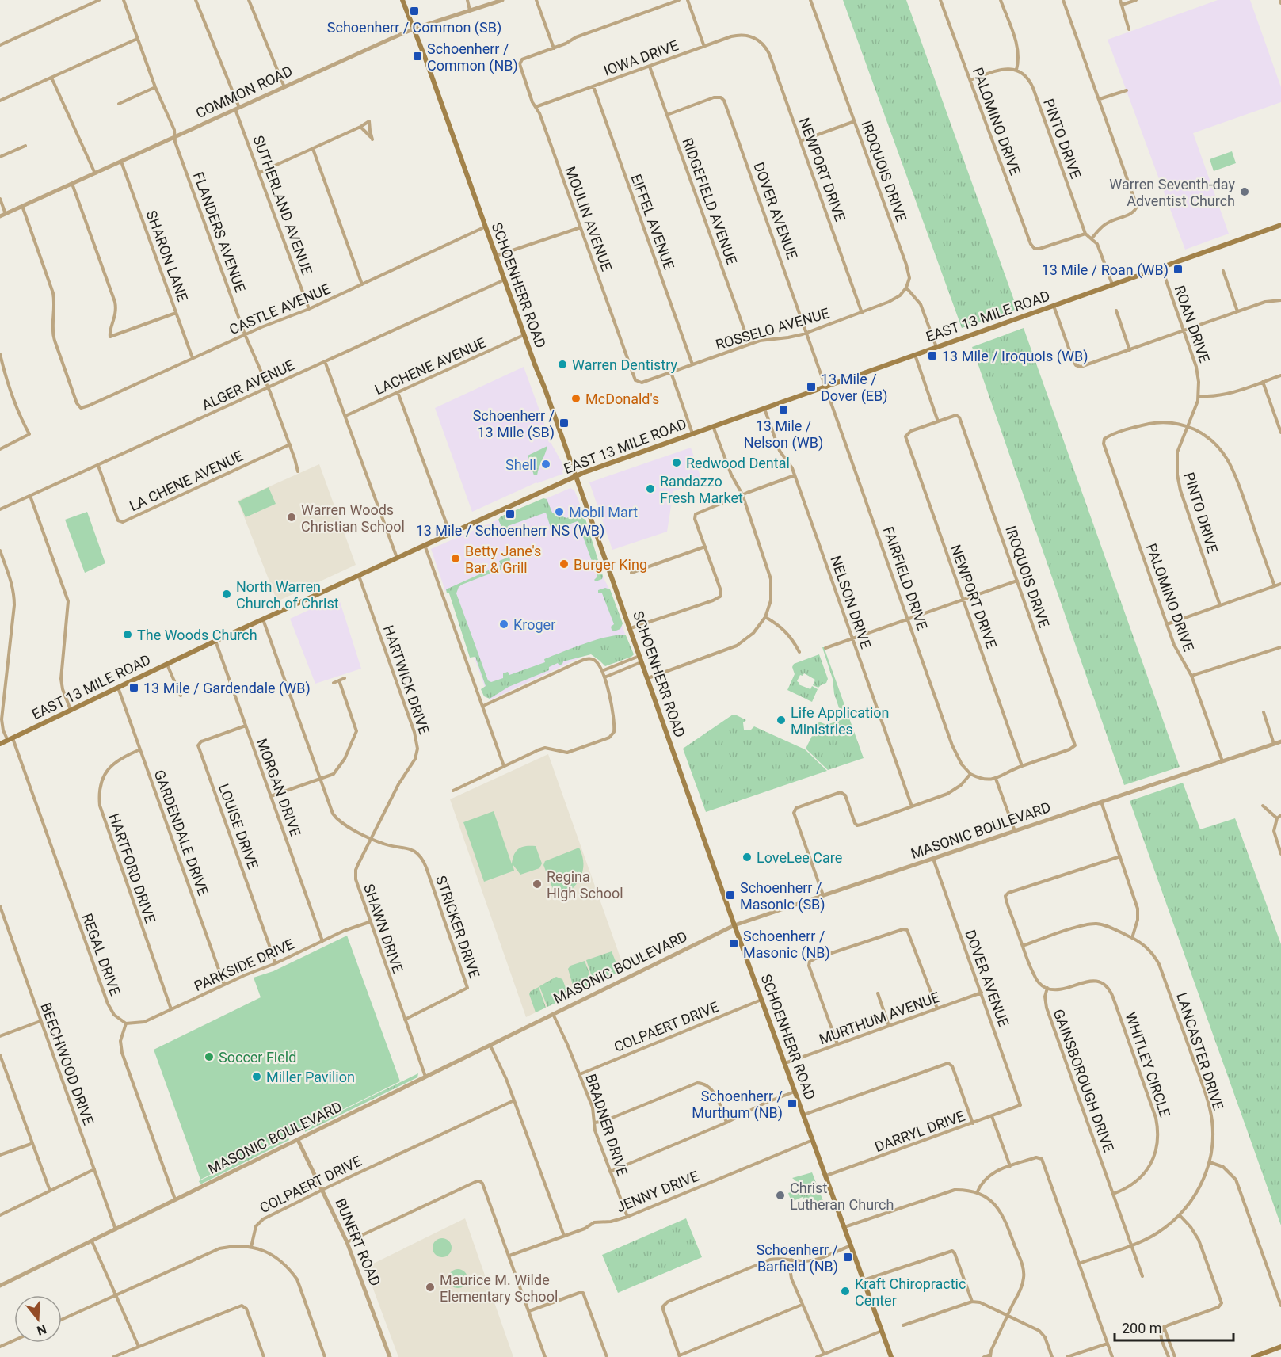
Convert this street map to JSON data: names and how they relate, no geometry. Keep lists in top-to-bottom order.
{
  "streets": {
    "main road": ["SCHOENHERR ROAD", "EAST 13 MILE ROAD"],
    "street": [
      "IOWA DRIVE",
      "COMMON ROAD",
      "PALOMINO DRIVE",
      "PINTO DRIVE",
      "NEWPORT DRIVE",
      "IROQUOIS DRIVE",
      "RIDGEFIELD AVENUE",
      "SUTHERLAND AVENUE",
      "DOVER AVENUE",
      "MOULIN AVENUE",
      "EIFFEL AVENUE",
      "FLANDERS AVENUE",
      "SHARON LANE",
      "CASTLE AVENUE",
      "ROAN DRIVE",
      "ROSSELO AVENUE",
      "LACHENE AVENUE",
      "ALGER AVENUE",
      "LA CHENE AVENUE",
      "FAIRFIELD DRIVE",
      "NELSON DRIVE",
      "HARTWICK DRIVE",
      "MORGAN DRIVE",
      "LOUISE DRIVE",
      "MASONIC BOULEVARD",
      "GARDENDALE DRIVE",
      "HARTFORD DRIVE",
      "STRICKER DRIVE",
      "SHAWN DRIVE",
      "REGAL DRIVE",
      "PARKSIDE DRIVE",
      "MURTHUM AVENUE",
      "COLPAERT DRIVE",
      "LANCASTER DRIVE",
      "BEECHWOOD DRIVE",
      "WHITLEY CIRCLE",
      "GAINSBOROUGH DRIVE",
      "BRADNER DRIVE",
      "DARRYL DRIVE",
      "JENNY DRIVE",
      "BUNERT ROAD"
    ]
  },
  "crossings": [
    ["IOWA DRIVE", "NEWPORT DRIVE"],
    ["IOWA DRIVE", "RIDGEFIELD AVENUE"],
    ["IOWA DRIVE", "MOULIN AVENUE"],
    ["IOWA DRIVE", "EIFFEL AVENUE"],
    ["COMMON ROAD", "SUTHERLAND AVENUE"],
    ["COMMON ROAD", "FLANDERS AVENUE"],
    ["COMMON ROAD", "SHARON LANE"],
    ["COMMON ROAD", "SCHOENHERR ROAD"],
    ["COMMON ROAD", "CASTLE AVENUE"],
    ["PALOMINO DRIVE", "PINTO DRIVE"],
    ["PALOMINO DRIVE", "ROAN DRIVE"],
    ["PALOMINO DRIVE", "MASONIC BOULEVARD"],
    ["PINTO DRIVE", "ROAN DRIVE"],
    ["NEWPORT DRIVE", "IROQUOIS DRIVE"],
    ["NEWPORT DRIVE", "ROSSELO AVENUE"],
    ["IROQUOIS DRIVE", "ROSSELO AVENUE"],
    ["RIDGEFIELD AVENUE", "DOVER AVENUE"],
    ["RIDGEFIELD AVENUE", "ROSSELO AVENUE"],
    ["SUTHERLAND AVENUE", "CASTLE AVENUE"],
    ["DOVER AVENUE", "EAST 13 MILE ROAD"],
    ["DOVER AVENUE", "ROSSELO AVENUE"],
    ["DOVER AVENUE", "FAIRFIELD DRIVE"],
    ["DOVER AVENUE", "MASONIC BOULEVARD"],
    ["DOVER AVENUE", "MURTHUM AVENUE"],
    ["DOVER AVENUE", "DARRYL DRIVE"],
    ["MOULIN AVENUE", "ROSSELO AVENUE"],
    ["EIFFEL AVENUE", "ROSSELO AVENUE"],
    ["FLANDERS AVENUE", "CASTLE AVENUE"],
    ["FLANDERS AVENUE", "ALGER AVENUE"],
    ["FLANDERS AVENUE", "LA CHENE AVENUE"],
    ["SHARON LANE", "CASTLE AVENUE"],
    ["SCHOENHERR ROAD", "CASTLE AVENUE"],
    ["SCHOENHERR ROAD", "EAST 13 MILE ROAD"],
    ["SCHOENHERR ROAD", "LACHENE AVENUE"],
    ["SCHOENHERR ROAD", "ALGER AVENUE"],
    ["SCHOENHERR ROAD", "MASONIC BOULEVARD"],
    ["SCHOENHERR ROAD", "MURTHUM AVENUE"],
    ["SCHOENHERR ROAD", "COLPAERT DRIVE"],
    ["SCHOENHERR ROAD", "DARRYL DRIVE"],
    ["SCHOENHERR ROAD", "JENNY DRIVE"],
    ["EAST 13 MILE ROAD", "ROAN DRIVE"],
    ["EAST 13 MILE ROAD", "FAIRFIELD DRIVE"],
    ["EAST 13 MILE ROAD", "NELSON DRIVE"],
    ["EAST 13 MILE ROAD", "HARTWICK DRIVE"],
    ["EAST 13 MILE ROAD", "MORGAN DRIVE"],
    ["EAST 13 MILE ROAD", "GARDENDALE DRIVE"],
    ["EAST 13 MILE ROAD", "REGAL DRIVE"],
    ["ALGER AVENUE", "LA CHENE AVENUE"],
    ["HARTWICK DRIVE", "STRICKER DRIVE"],
    ["HARTWICK DRIVE", "SHAWN DRIVE"],
    ["MORGAN DRIVE", "LOUISE DRIVE"],
    ["MORGAN DRIVE", "PARKSIDE DRIVE"],
    ["LOUISE DRIVE", "PARKSIDE DRIVE"],
    ["MASONIC BOULEVARD", "SHAWN DRIVE"],
    ["MASONIC BOULEVARD", "BEECHWOOD DRIVE"],
    ["MASONIC BOULEVARD", "BRADNER DRIVE"],
    ["MASONIC BOULEVARD", "BUNERT ROAD"],
    ["GARDENDALE DRIVE", "HARTFORD DRIVE"],
    ["GARDENDALE DRIVE", "PARKSIDE DRIVE"],
    ["HARTFORD DRIVE", "PARKSIDE DRIVE"],
    ["STRICKER DRIVE", "SHAWN DRIVE"],
    ["SHAWN DRIVE", "PARKSIDE DRIVE"],
    ["REGAL DRIVE", "PARKSIDE DRIVE"],
    ["COLPAERT DRIVE", "BRADNER DRIVE"],
    ["COLPAERT DRIVE", "BUNERT ROAD"],
    ["LANCASTER DRIVE", "GAINSBOROUGH DRIVE"],
    ["WHITLEY CIRCLE", "GAINSBOROUGH DRIVE"],
    ["BRADNER DRIVE", "JENNY DRIVE"]
  ],
  "places": {
    "transit": [
      "Schoenherr / Common (SB)",
      "Schoenherr / Common (NB)",
      "13 Mile / Roan (WB)",
      "13 Mile / Iroquois (WB)",
      "13 Mile / Dover (EB)",
      "13 Mile / Nelson (WB)",
      "Schoenherr / 13 Mile (SB)",
      "13 Mile / Schoenherr NS (WB)",
      "13 Mile / Gardendale (WB)",
      "Schoenherr / Masonic (SB)",
      "Schoenherr / Masonic (NB)",
      "Schoenherr / Murthum (NB)",
      "Schoenherr / Barfield (NB)"
    ],
    "other": [
      "Warren Seventh-day Adventist Church",
      "Warren Dentistry",
      "McDonald's",
      "Redwood Dental",
      "Shell",
      "Randazzo Fresh Market",
      "Mobil Mart",
      "Warren Woods Christian School",
      "Betty Jane's Bar & Grill",
      "Burger King",
      "North Warren Church of Christ",
      "Kroger",
      "The Woods Church",
      "Life Application Ministries",
      "LoveLee Care",
      "Regina High School",
      "Soccer Field",
      "Miller Pavilion",
      "Christ Lutheran Church",
      "Maurice M. Wilde Elementary School",
      "Kraft Chiropractic Center"
    ]
  },
  "scale_bar": "200 m",
  "north": "bottom"
}
